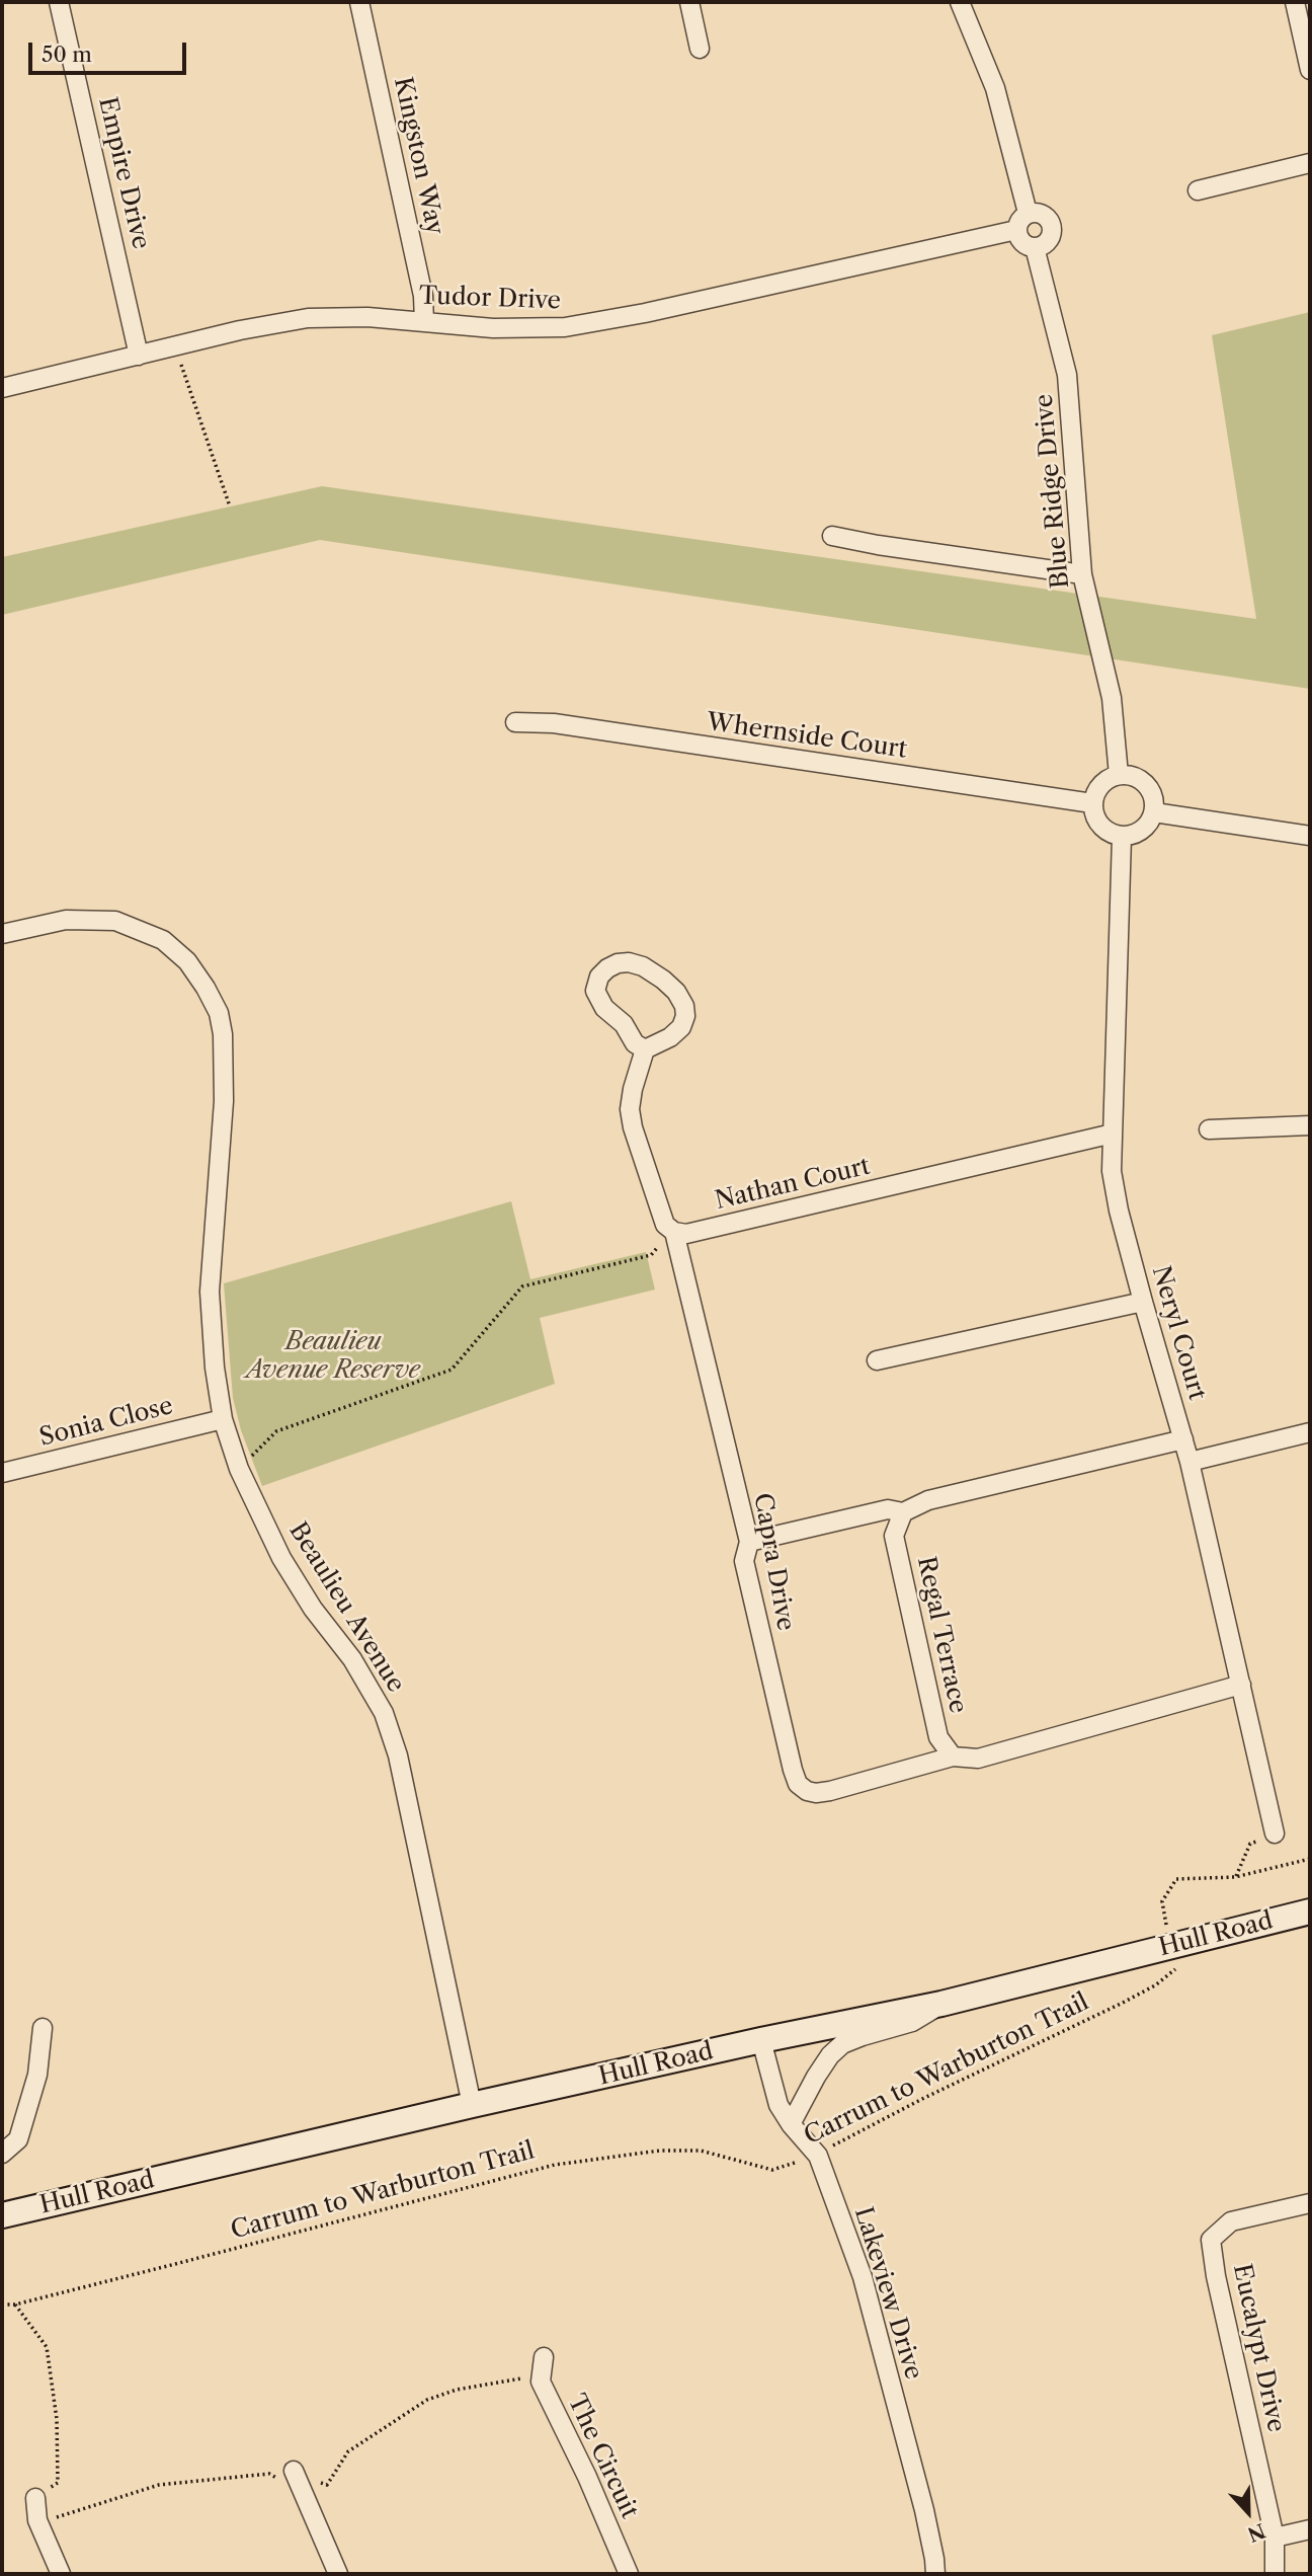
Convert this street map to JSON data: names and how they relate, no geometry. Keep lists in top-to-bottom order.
{
  "streets": {
    "main road": ["Hull Road"],
    "street": [
      "Kingston Way",
      "Empire Drive",
      "Tudor Drive",
      "Blue Ridge Drive",
      "Whernside Court",
      "Nathan Court",
      "Neryl Court",
      "Sonia Close",
      "Capra Drive",
      "Beaulieu Avenue",
      "Regal Terrace",
      "Lakeview Drive",
      "Eucalypt Drive",
      "The Circuit"
    ],
    "path": ["Carrum to Warburton Trail"]
  },
  "crossings": [
    ["Kingston Way", "Tudor Drive"],
    ["Empire Drive", "Tudor Drive"],
    ["Tudor Drive", "Blue Ridge Drive"],
    ["Blue Ridge Drive", "Whernside Court"],
    ["Blue Ridge Drive", "Neryl Court"],
    ["Whernside Court", "Neryl Court"],
    ["Nathan Court", "Neryl Court"],
    ["Nathan Court", "Capra Drive"],
    ["Sonia Close", "Beaulieu Avenue"],
    ["Capra Drive", "Regal Terrace"],
    ["Beaulieu Avenue", "Hull Road"],
    ["Hull Road", "Carrum to Warburton Trail"],
    ["Hull Road", "Lakeview Drive"],
    ["Carrum to Warburton Trail", "Lakeview Drive"]
  ],
  "parks": ["Beaulieu Avenue Reserve"],
  "scale_bar": "50 m",
  "north": "bottom"
}
